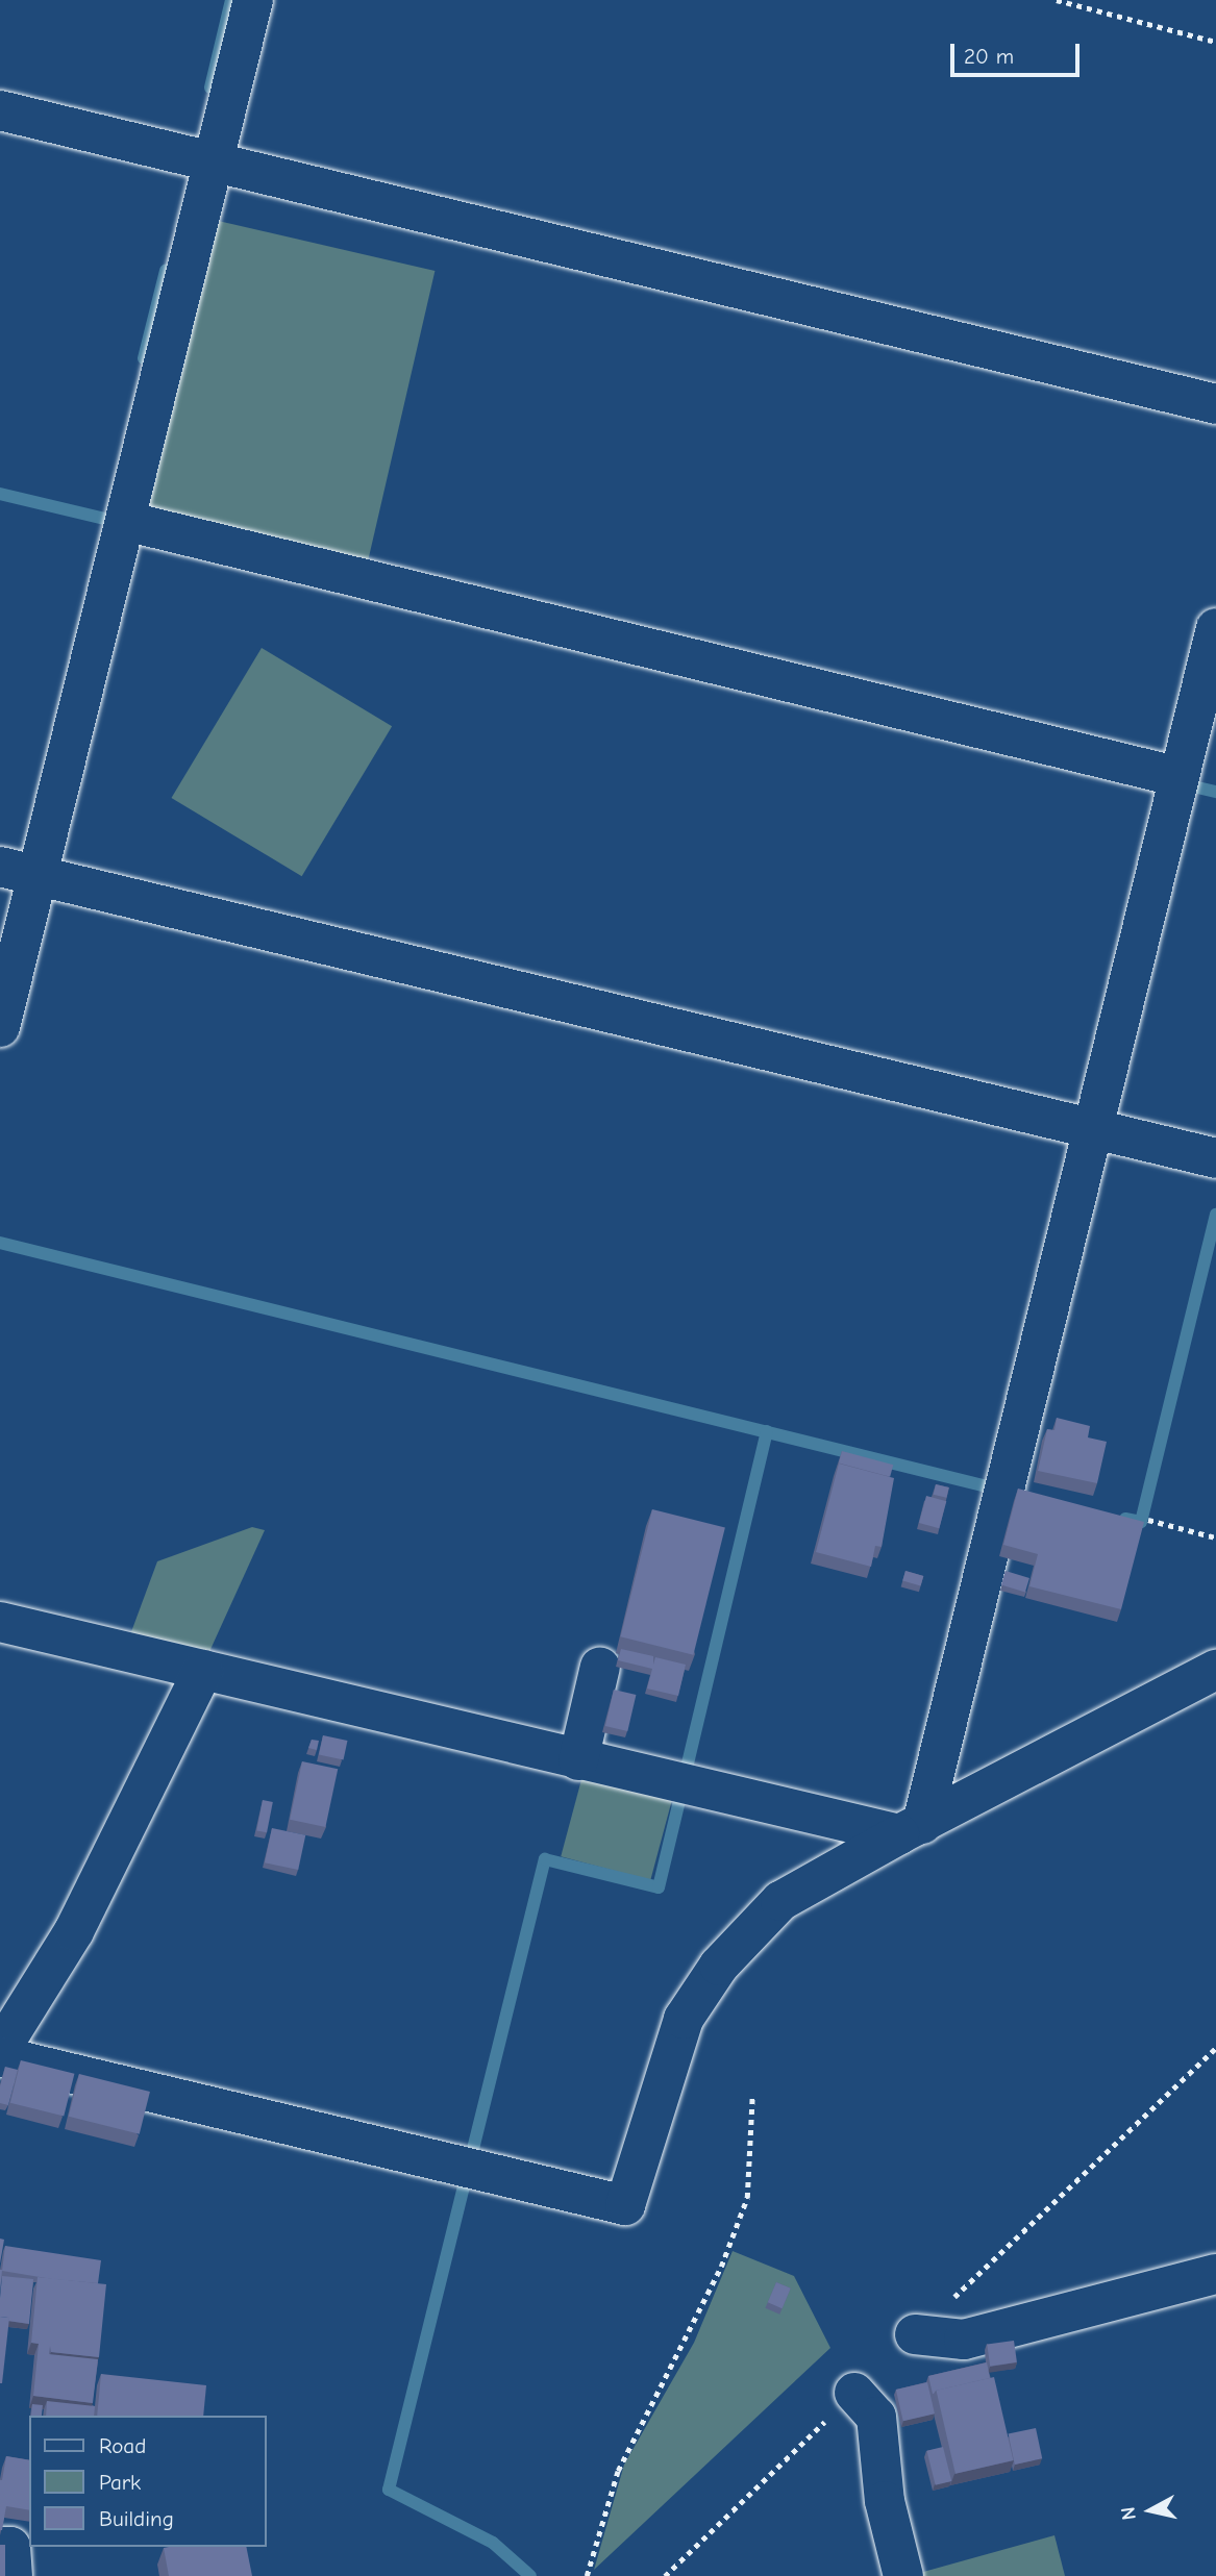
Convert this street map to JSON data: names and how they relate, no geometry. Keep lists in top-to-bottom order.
{
  "legend": ["Road", "Park", "Building"],
  "scale_bar": "20 m",
  "north": "left"
}
